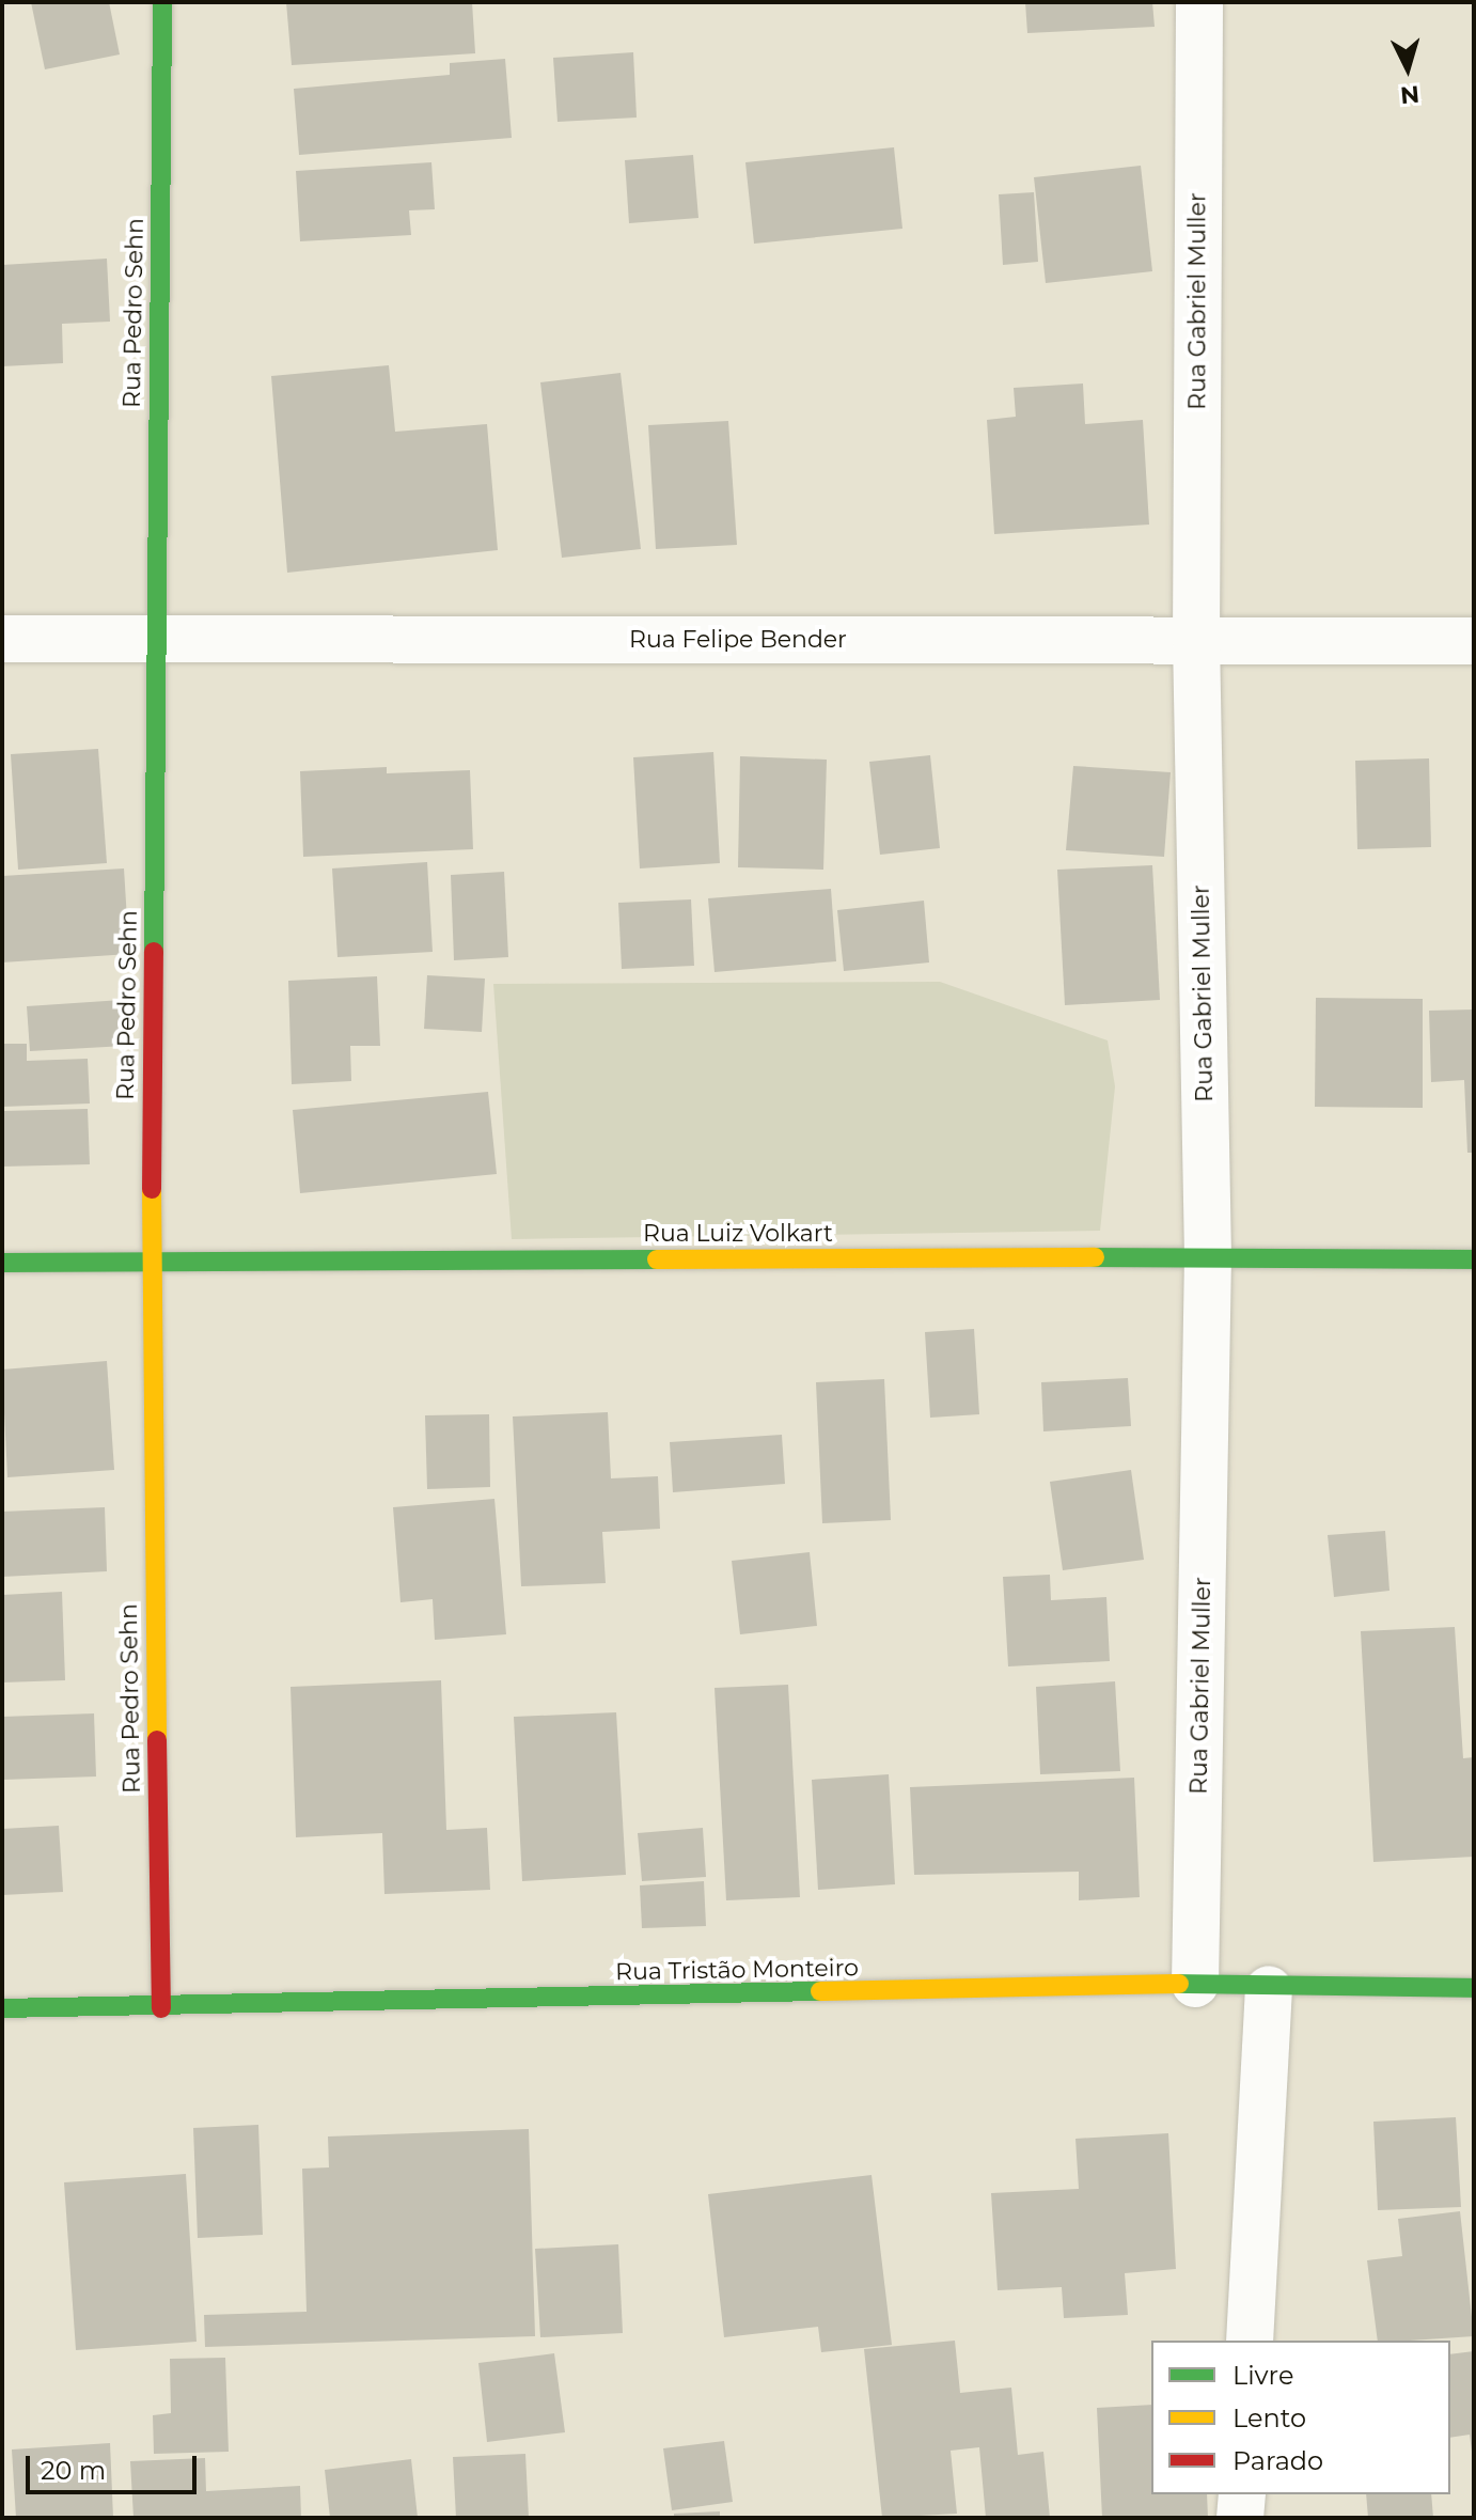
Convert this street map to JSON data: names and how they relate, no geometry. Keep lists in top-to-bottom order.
{
  "streets": {
    "street": [
      "Rua Gabriel Muller",
      "Rua Pedro Sehn",
      "Rua Felipe Bender",
      "Rua Luiz Volkart",
      "Rua Tristão Monteiro"
    ]
  },
  "crossings": [
    ["Rua Gabriel Muller", "Rua Felipe Bender"],
    ["Rua Gabriel Muller", "Rua Luiz Volkart"],
    ["Rua Gabriel Muller", "Rua Tristão Monteiro"],
    ["Rua Pedro Sehn", "Rua Felipe Bender"],
    ["Rua Pedro Sehn", "Rua Luiz Volkart"],
    ["Rua Pedro Sehn", "Rua Tristão Monteiro"]
  ],
  "legend": ["Livre", "Lento", "Parado"],
  "scale_bar": "20 m",
  "north": "bottom"
}
